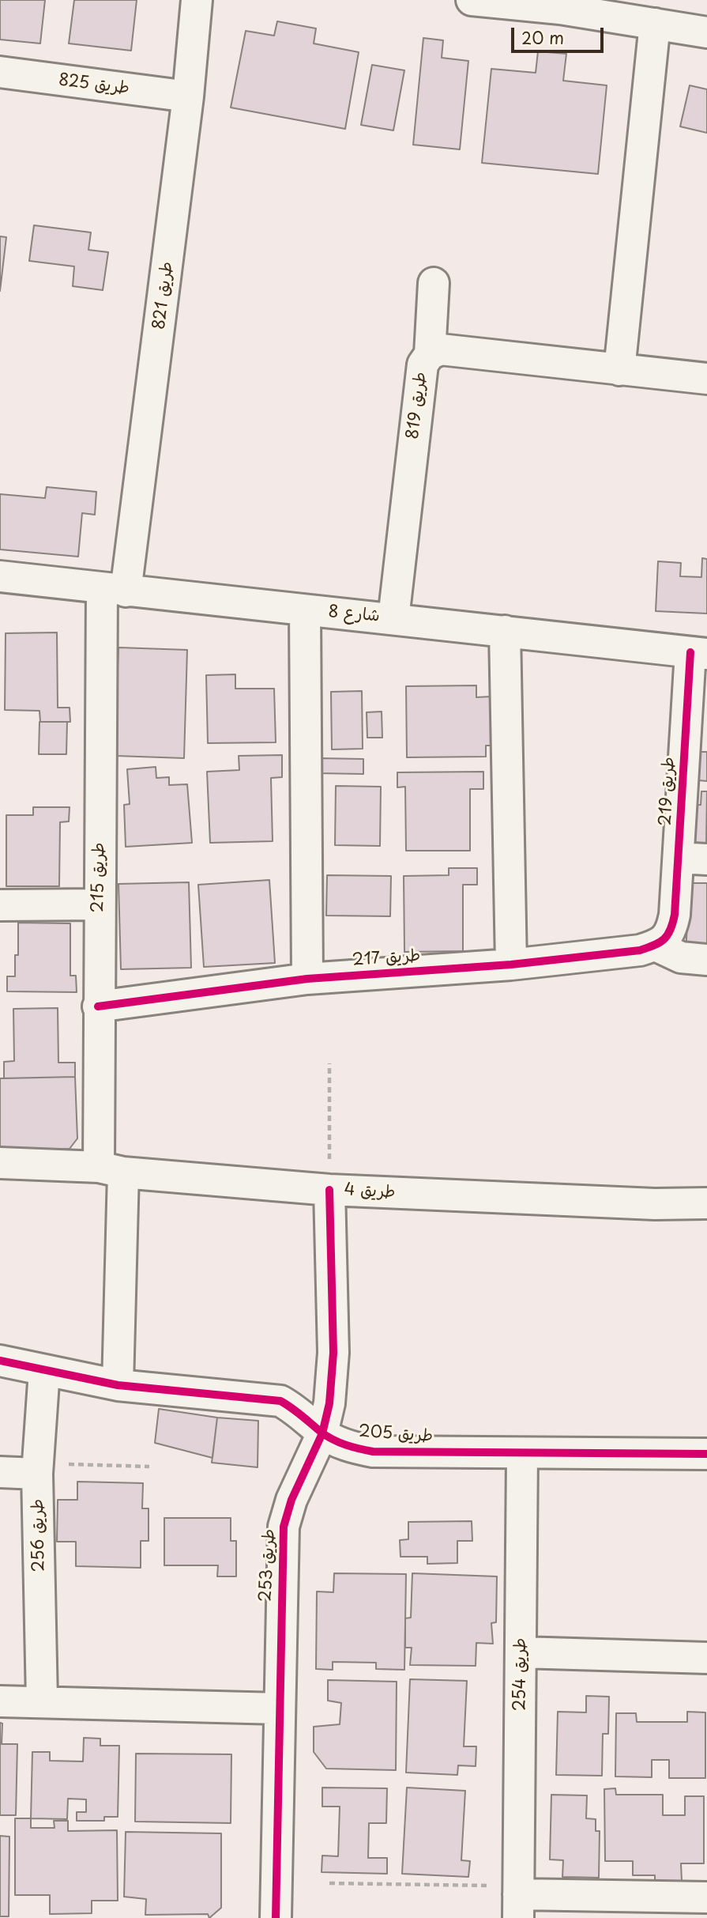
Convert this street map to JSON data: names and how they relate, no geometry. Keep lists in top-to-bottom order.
{
  "streets": {
    "street": [
      "طريق 825",
      "طريق 821",
      "طريق 819",
      "شارع 8",
      "طريق 219",
      "طريق 215",
      "طريق 217",
      "طريق 4",
      "طريق 205",
      "طريق 256",
      "طريق 253",
      "طريق 254"
    ]
  },
  "crossings": [
    ["طريق 825", "طريق 821"],
    ["طريق 821", "شارع 8"],
    ["طريق 821", "طريق 215"],
    ["طريق 819", "شارع 8"],
    ["شارع 8", "طريق 219"],
    ["شارع 8", "طريق 215"],
    ["طريق 219", "طريق 217"],
    ["طريق 215", "طريق 217"],
    ["طريق 215", "طريق 4"],
    ["طريق 215", "طريق 205"],
    ["طريق 4", "طريق 253"],
    ["طريق 205", "طريق 256"],
    ["طريق 205", "طريق 253"],
    ["طريق 205", "طريق 254"]
  ],
  "scale_bar": "20 m"
}
